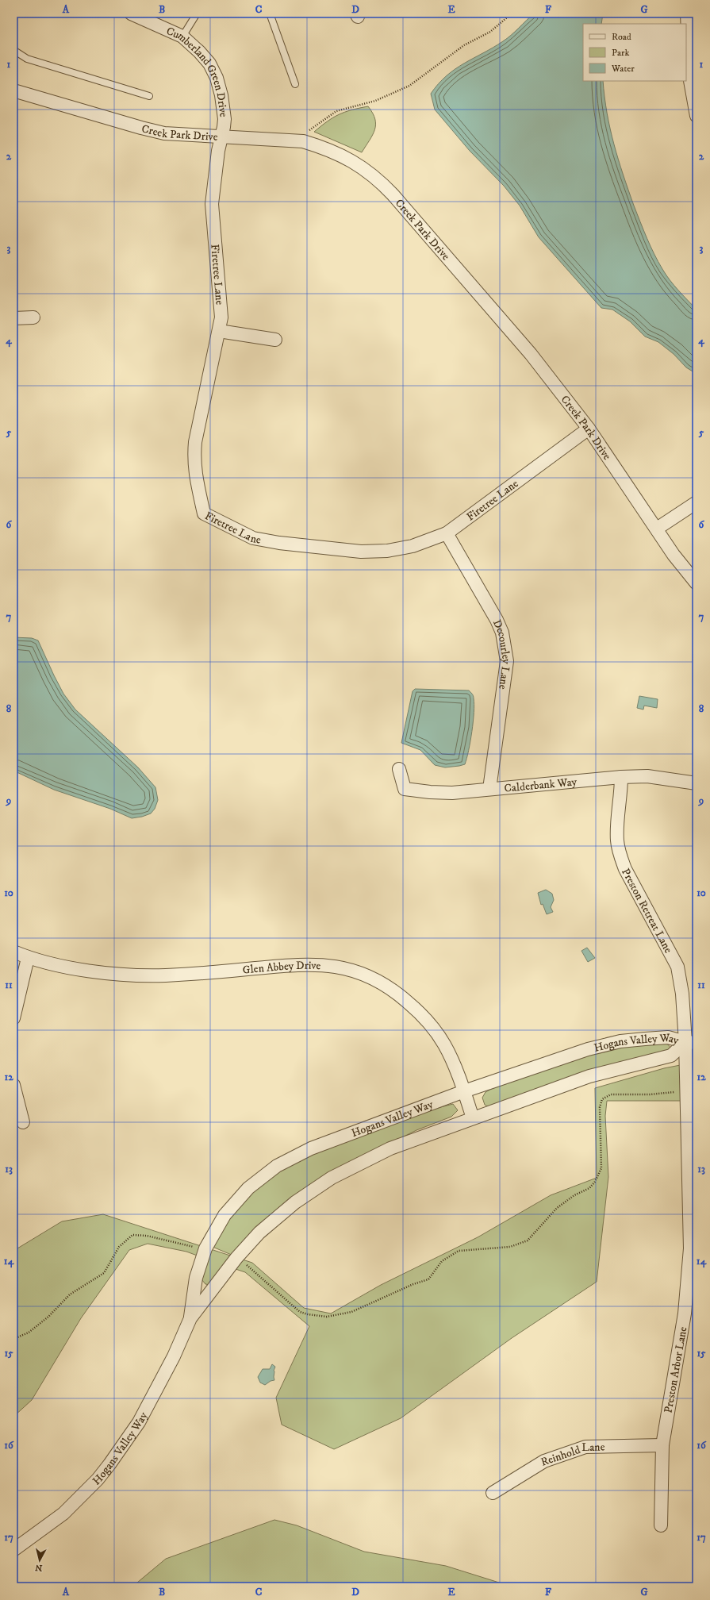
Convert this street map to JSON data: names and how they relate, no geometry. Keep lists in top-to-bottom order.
{
  "streets": {
    "street": [
      "Cumberland Green Drive",
      "Creek Park Drive",
      "Firetree Lane",
      "Decourley Lane",
      "Calderbank Way",
      "Preston Retreat Lane",
      "Glen Abbey Drive",
      "Hogans Valley Way",
      "Preston Arbor Lane",
      "Reinhold Lane"
    ]
  },
  "crossings": [
    ["Cumberland Green Drive", "Creek Park Drive"],
    ["Cumberland Green Drive", "Firetree Lane"],
    ["Creek Park Drive", "Firetree Lane"],
    ["Firetree Lane", "Decourley Lane"],
    ["Decourley Lane", "Calderbank Way"],
    ["Calderbank Way", "Preston Retreat Lane"],
    ["Preston Retreat Lane", "Hogans Valley Way"],
    ["Preston Retreat Lane", "Preston Arbor Lane"],
    ["Glen Abbey Drive", "Hogans Valley Way"],
    ["Hogans Valley Way", "Preston Arbor Lane"],
    ["Preston Arbor Lane", "Reinhold Lane"]
  ],
  "legend": ["Road", "Park", "Water"],
  "north": "bottom",
  "grid": {
    "columns": [
      "A",
      "B",
      "C",
      "D",
      "E",
      "F",
      "G"
    ],
    "rows": [
      "1",
      "2",
      "3",
      "4",
      "5",
      "6",
      "7",
      "8",
      "9",
      "10",
      "11",
      "12",
      "13",
      "14",
      "15",
      "16",
      "17"
    ]
  }
}
